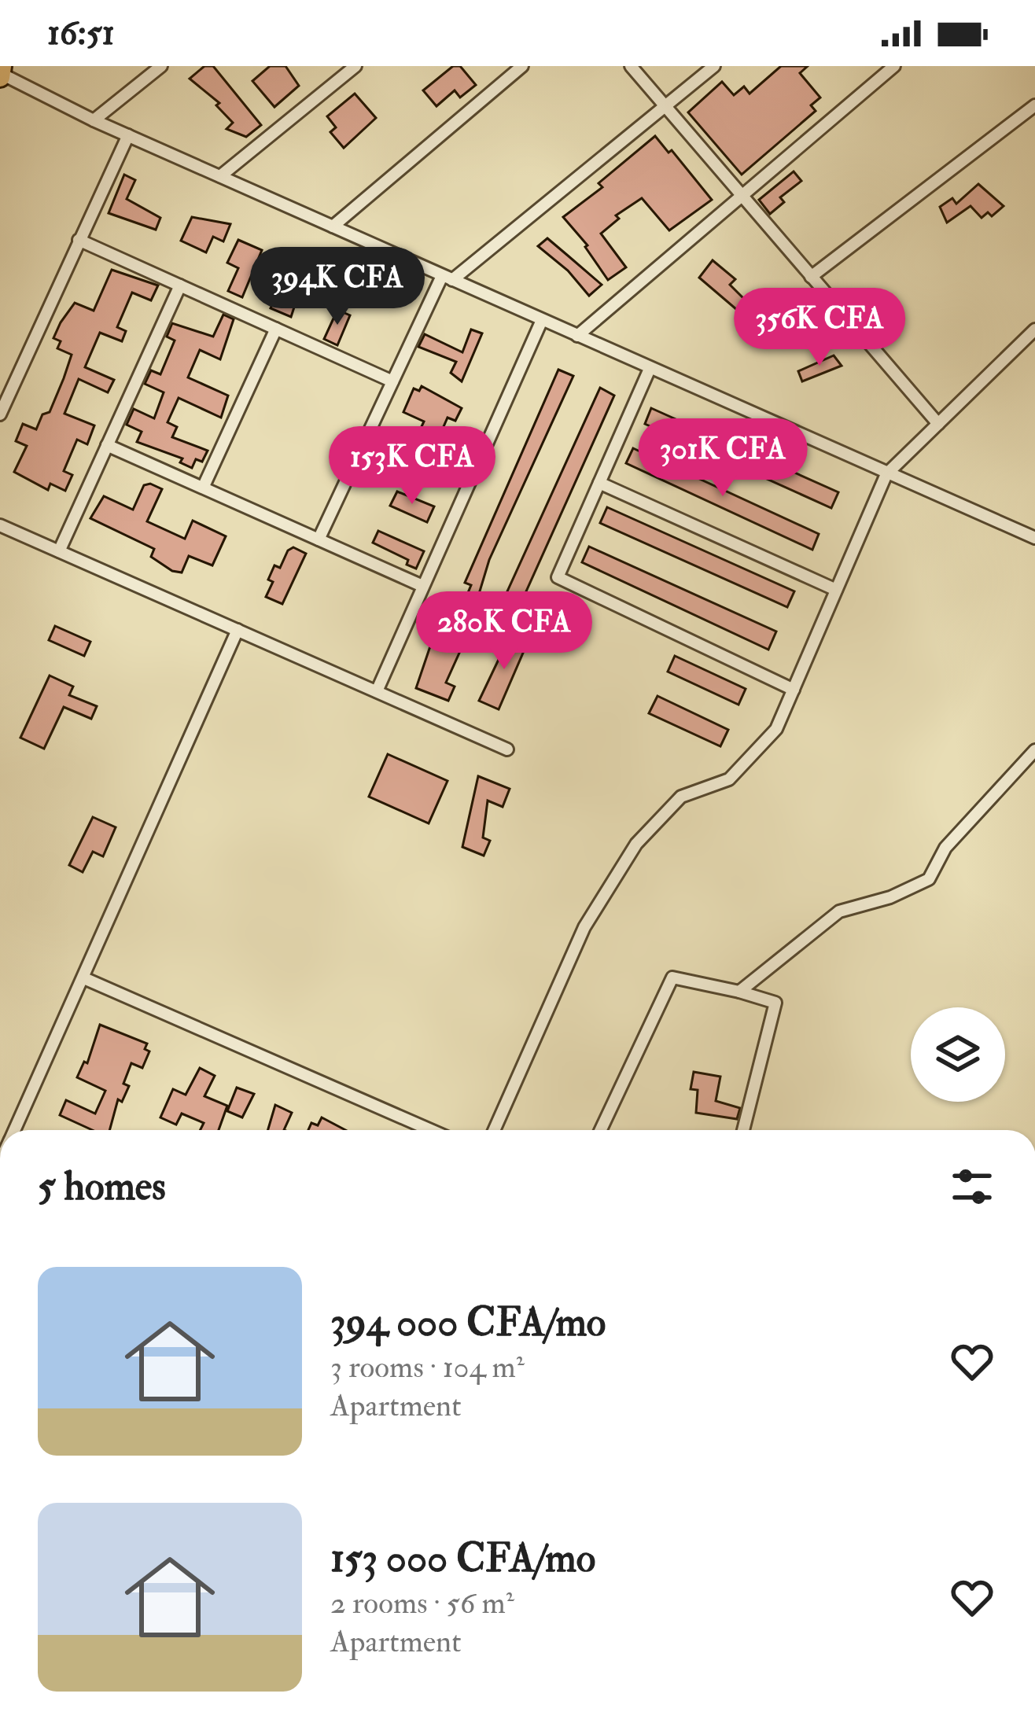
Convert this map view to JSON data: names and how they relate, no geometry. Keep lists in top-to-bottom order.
{
  "page": {
    "status": "16:51",
    "price": [
      "394K CFA",
      "356K CFA",
      "301K CFA",
      "153K CFA",
      "280K CFA"
    ],
    "heading": "5 homes",
    "list": [
      {
        "name": "394 000 CFA/mo",
        "note": "3 rooms · 104 m² · Apartment"
      },
      {
        "name": "153 000 CFA/mo",
        "note": "2 rooms · 56 m² · Apartment"
      }
    ]
  }
}
